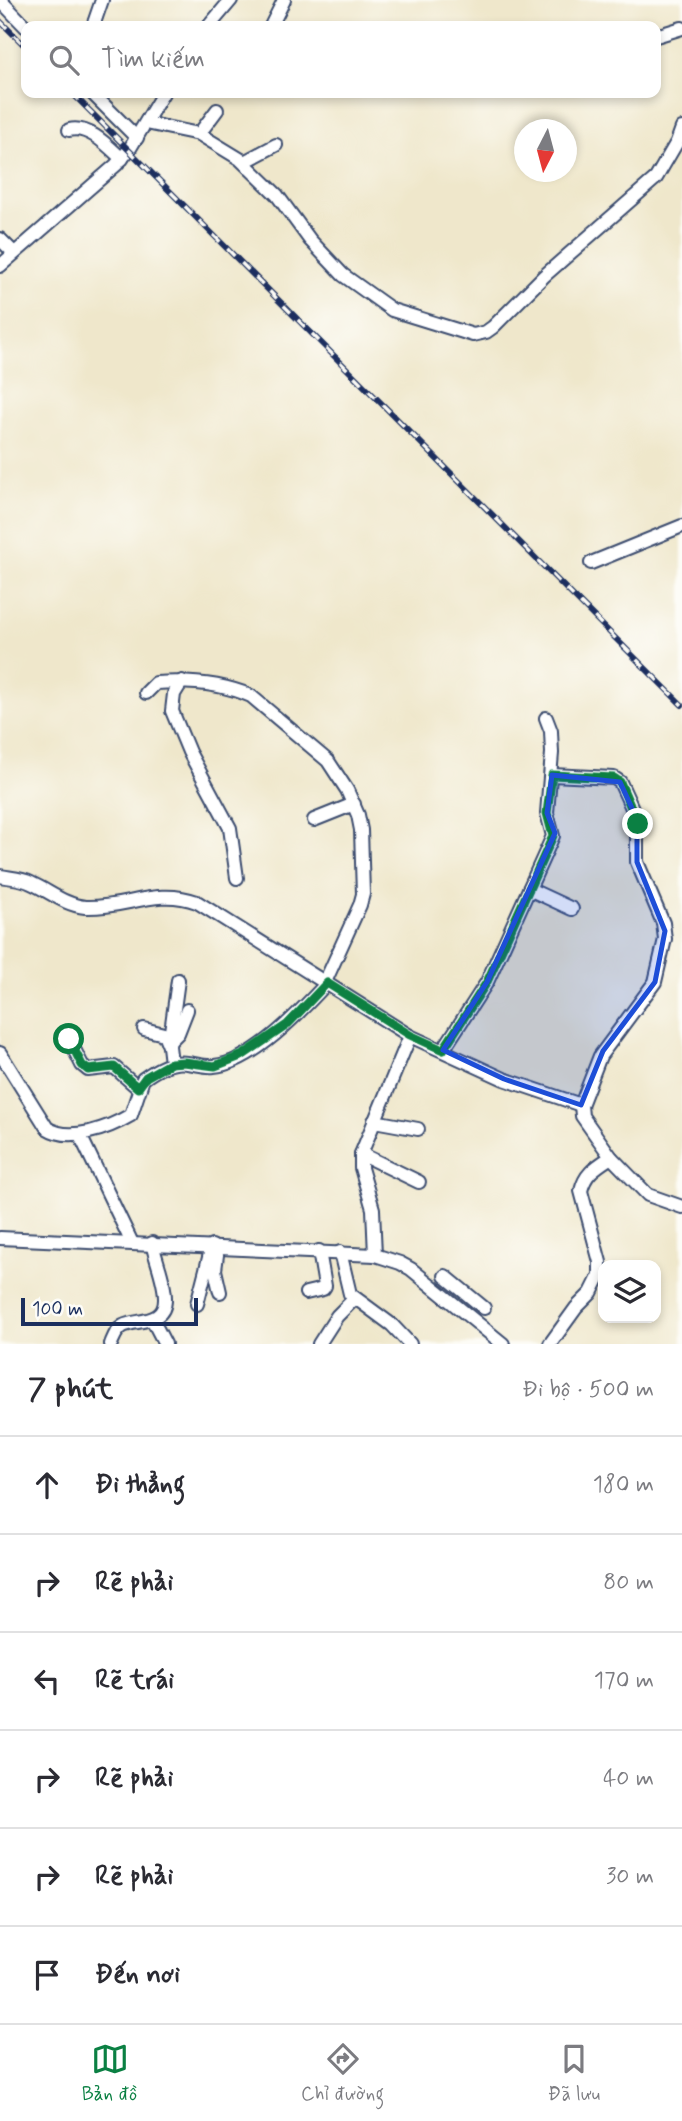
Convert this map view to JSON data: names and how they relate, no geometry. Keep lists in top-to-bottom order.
{
  "scale_bar": "100 m",
  "north": "bottom",
  "page": {
    "search": "Tìm kiếm",
    "scale": "100 m",
    "heading": ["7 phút", "Đi bộ · 500 m"],
    "list": [
      ["Đi thẳng", "180 m"],
      ["Rẽ phải", "80 m"],
      ["Rẽ trái", "170 m"],
      ["Rẽ phải", "40 m"],
      ["Rẽ phải", "30 m"],
      "Đến nơi"
    ],
    "nav": ["Bản đồ", "Chỉ đường", "Đã lưu"]
  }
}
